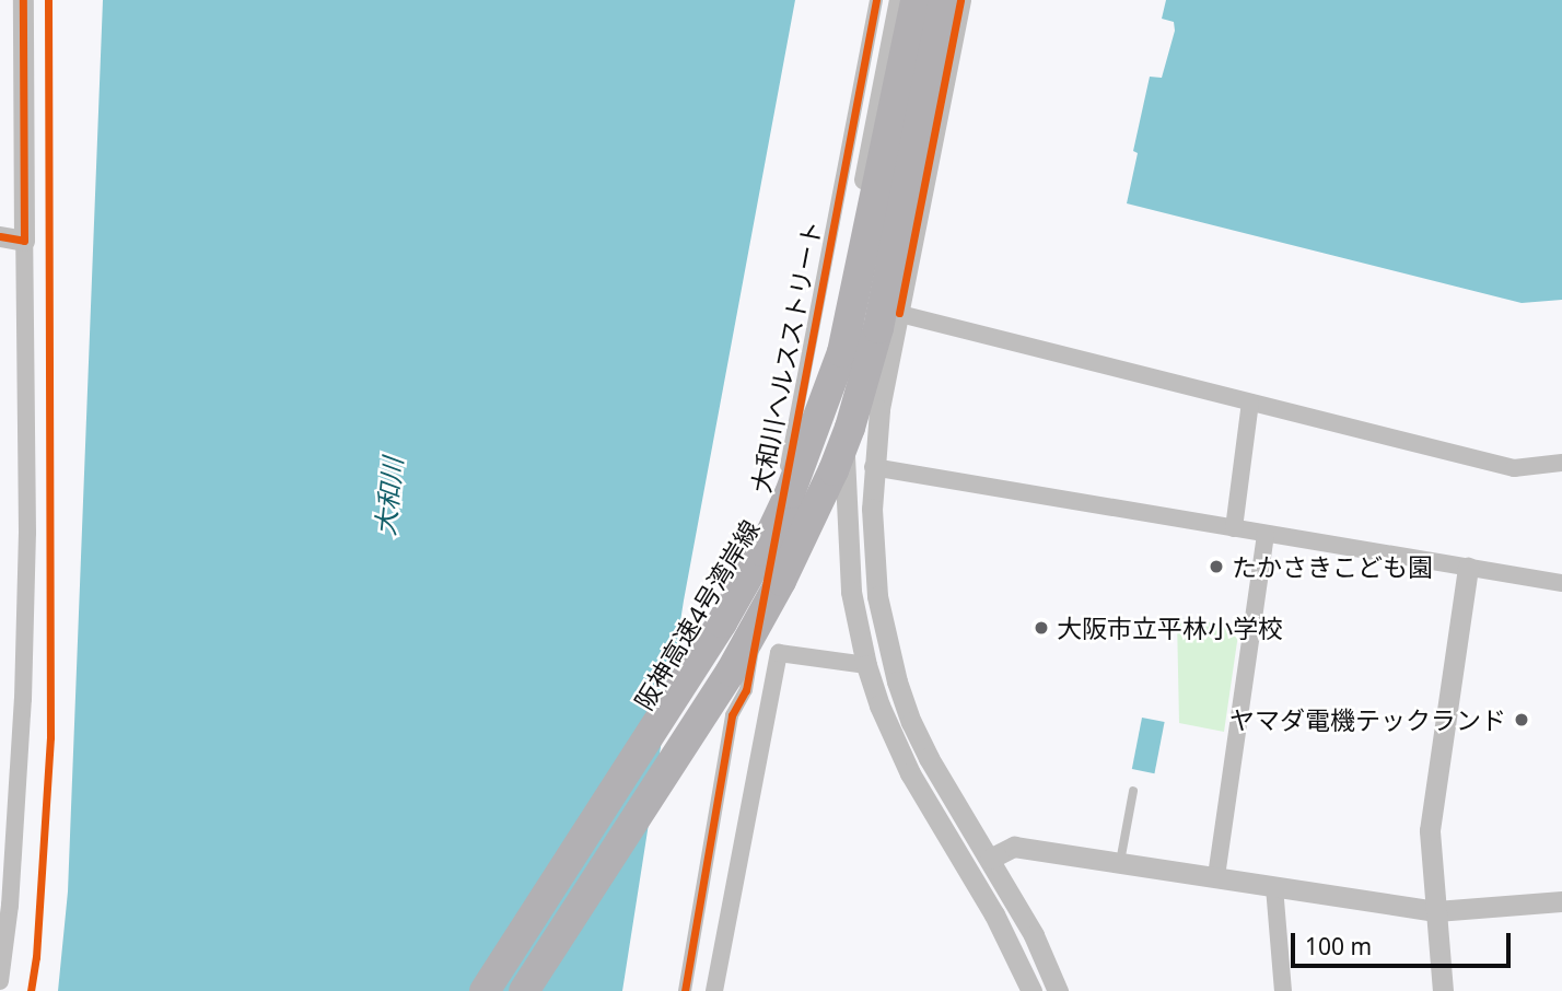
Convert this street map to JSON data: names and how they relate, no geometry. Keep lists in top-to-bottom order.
{
  "streets": {
    "highway": ["阪神高速4号湾岸線"],
    "street": ["大和川ヘルスストリート"]
  },
  "water": ["大和川"],
  "places": ["たかさきこども園", "大阪市立平林小学校", "ヤマダ電機テックランド"],
  "scale_bar": "100 m"
}
